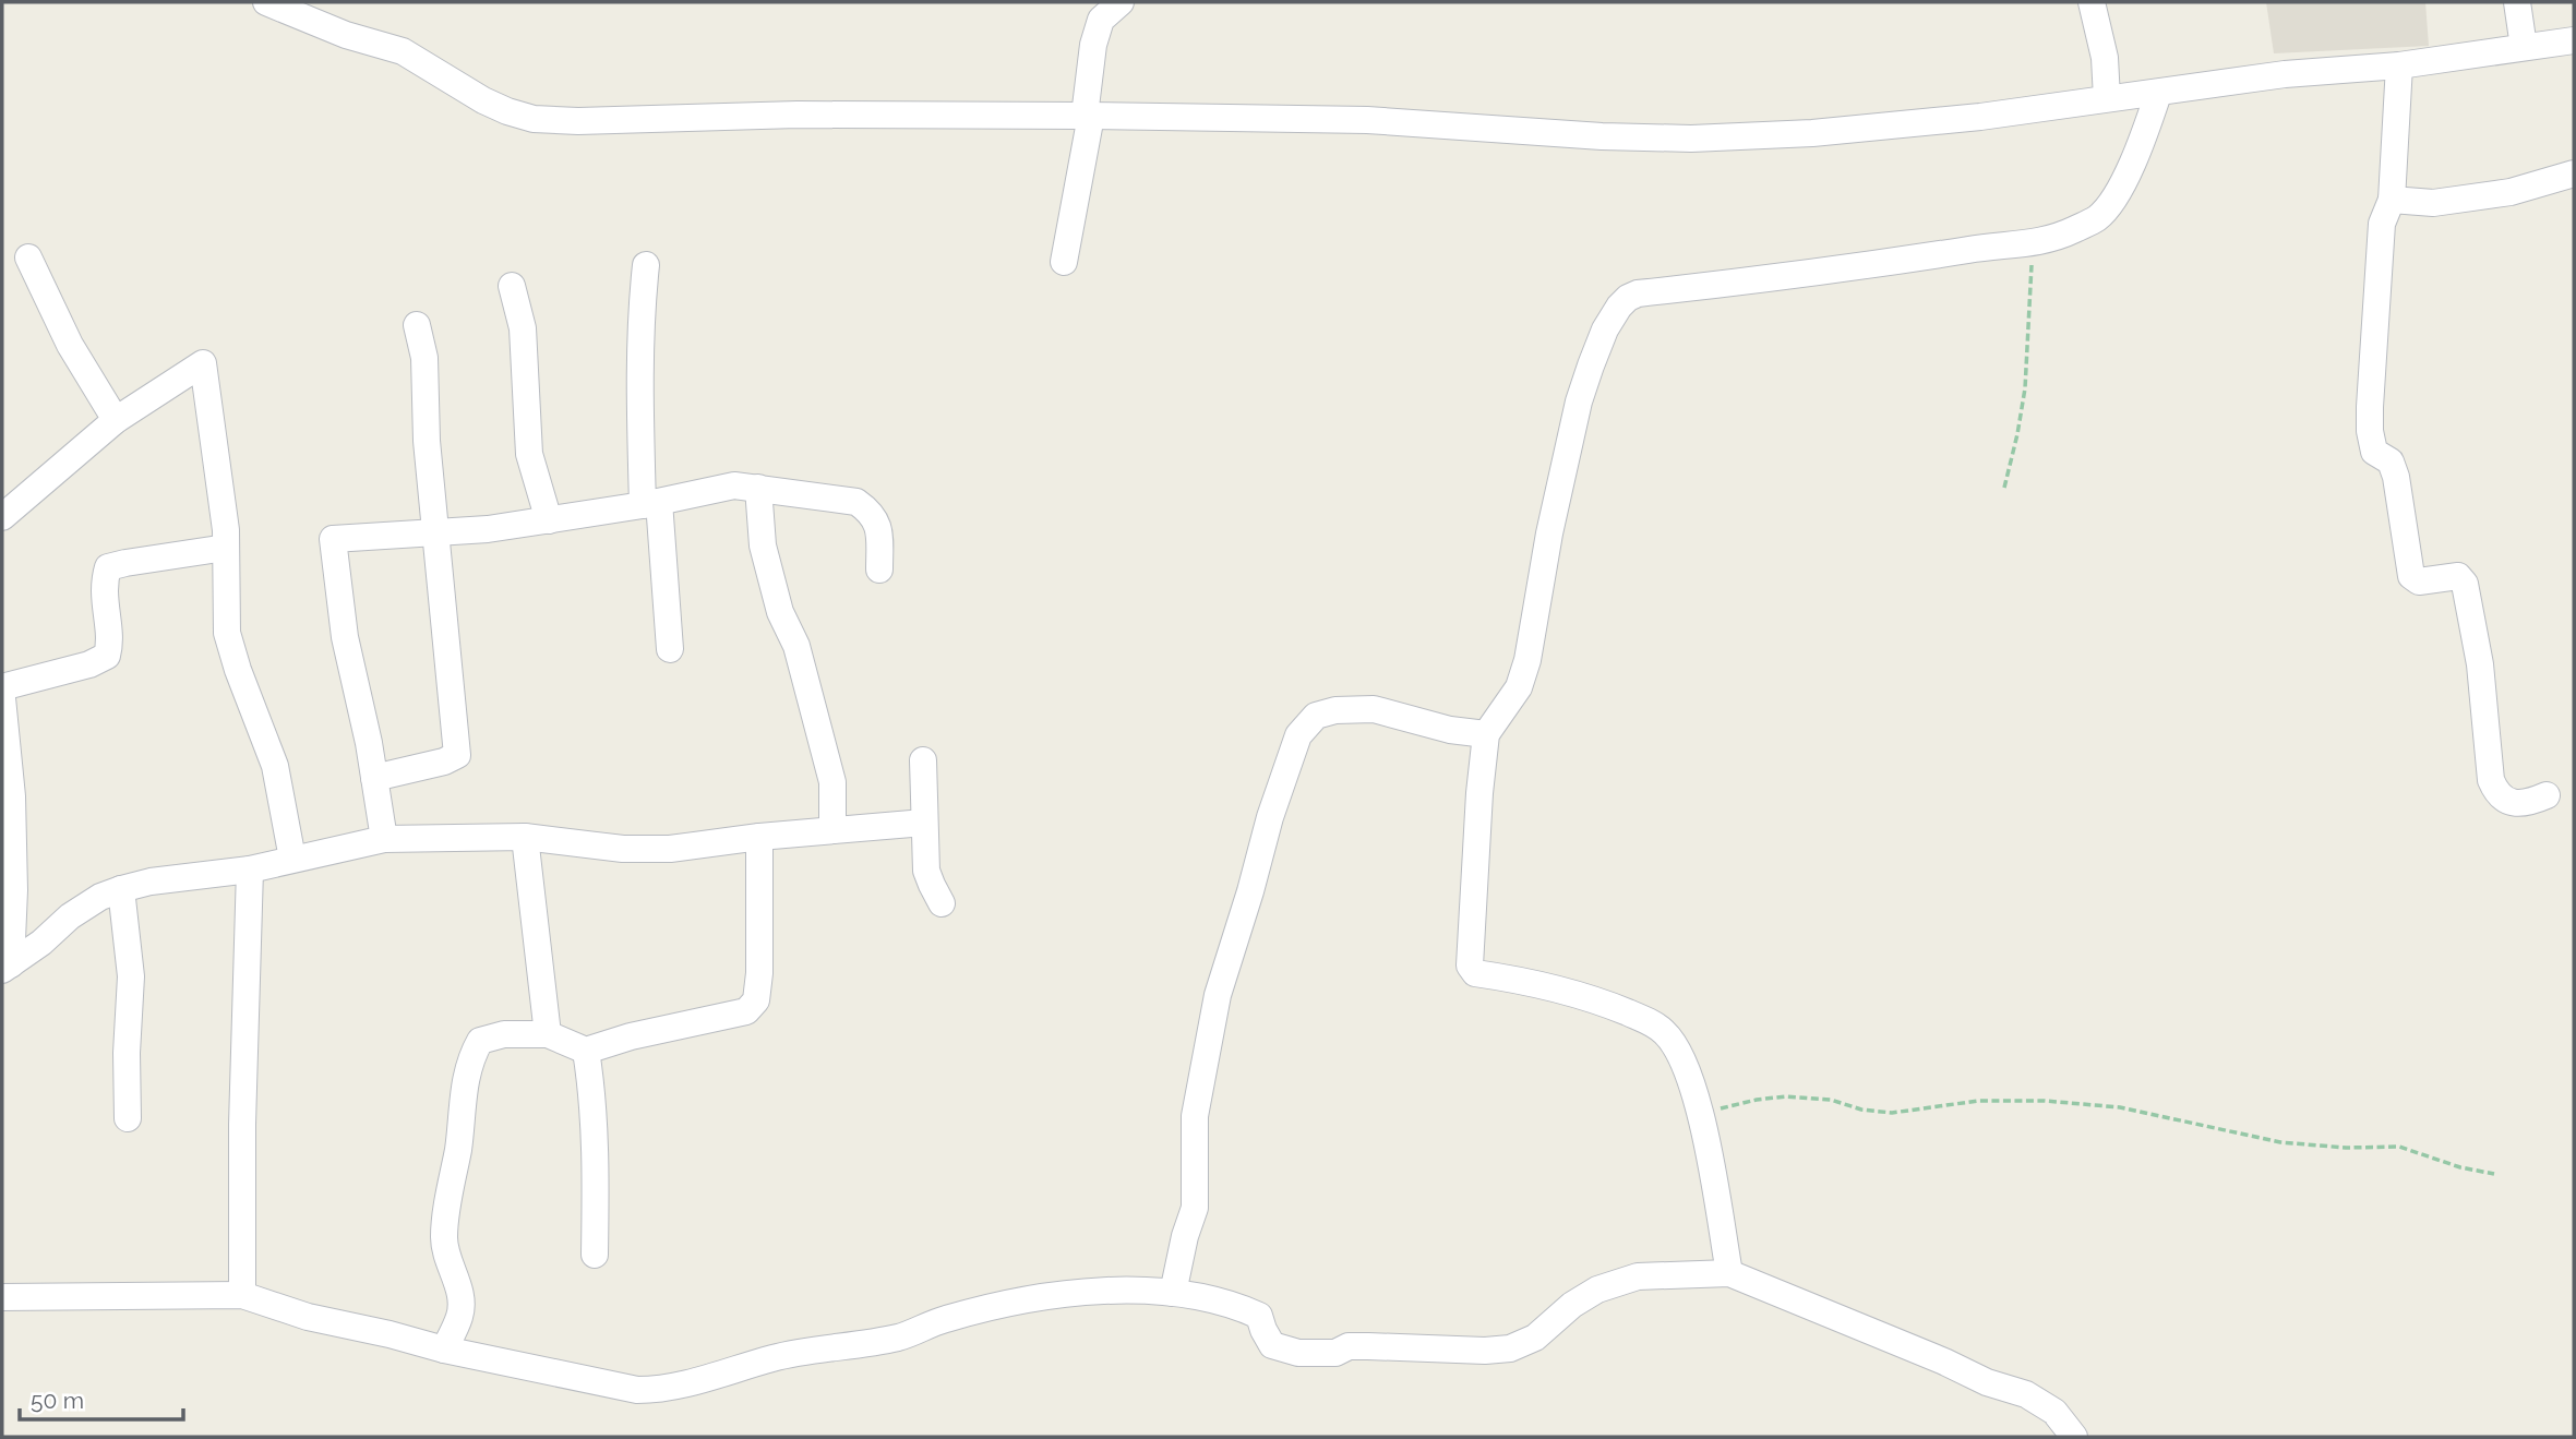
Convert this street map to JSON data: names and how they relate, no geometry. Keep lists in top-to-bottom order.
{
  "scale_bar": "50 m"
}
